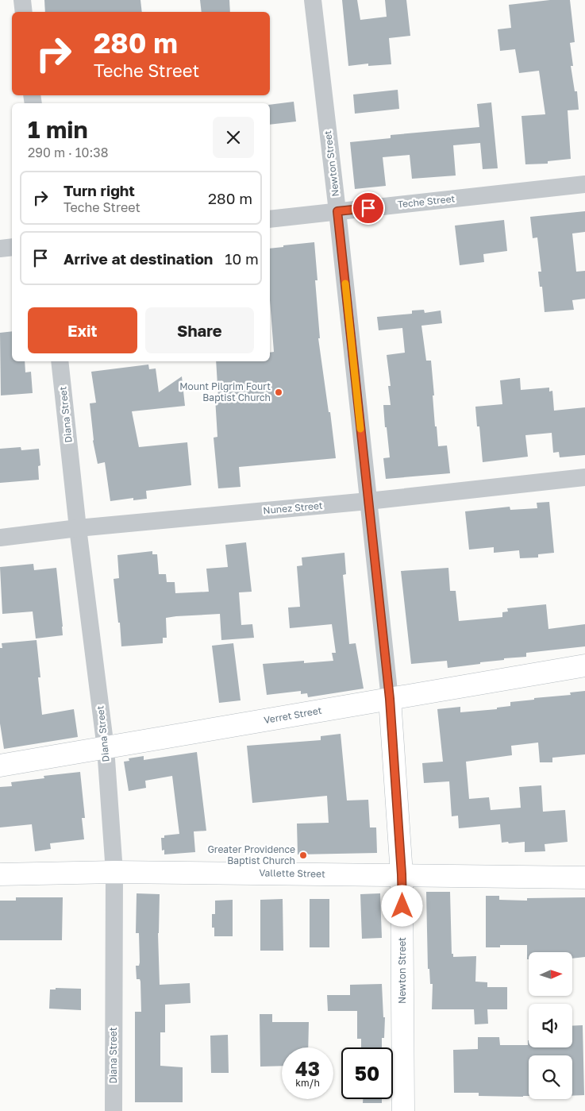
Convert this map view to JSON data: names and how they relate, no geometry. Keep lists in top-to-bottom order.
{
  "streets": {
    "main road": ["Newton Street", "Verret Street", "Vallette Street"],
    "street": ["Teche Street", "Diana Street", "Nunez Street"]
  },
  "crossings": [
    ["Newton Street", "Teche Street"],
    ["Newton Street", "Nunez Street"],
    ["Newton Street", "Verret Street"],
    ["Newton Street", "Vallette Street"],
    ["Diana Street", "Nunez Street"],
    ["Diana Street", "Verret Street"],
    ["Diana Street", "Vallette Street"]
  ],
  "places": ["Mount Pilgrim Fourt Baptist Church", "Greater Providence Baptist Church"],
  "north": "right",
  "page": {
    "turn": ["280 m", "Teche Street"],
    "heading": ["1 min", "290 m · 10:38"],
    "list": [
      {
        "name": "Turn right",
        "note": "Teche Street",
        "value": "280 m"
      },
      {
        "name": "Arrive at destination",
        "value": "10 m"
      }
    ],
    "buttons": ["Exit", "Share"],
    "speed": "43 km/h",
    "limit": "50"
  }
}
